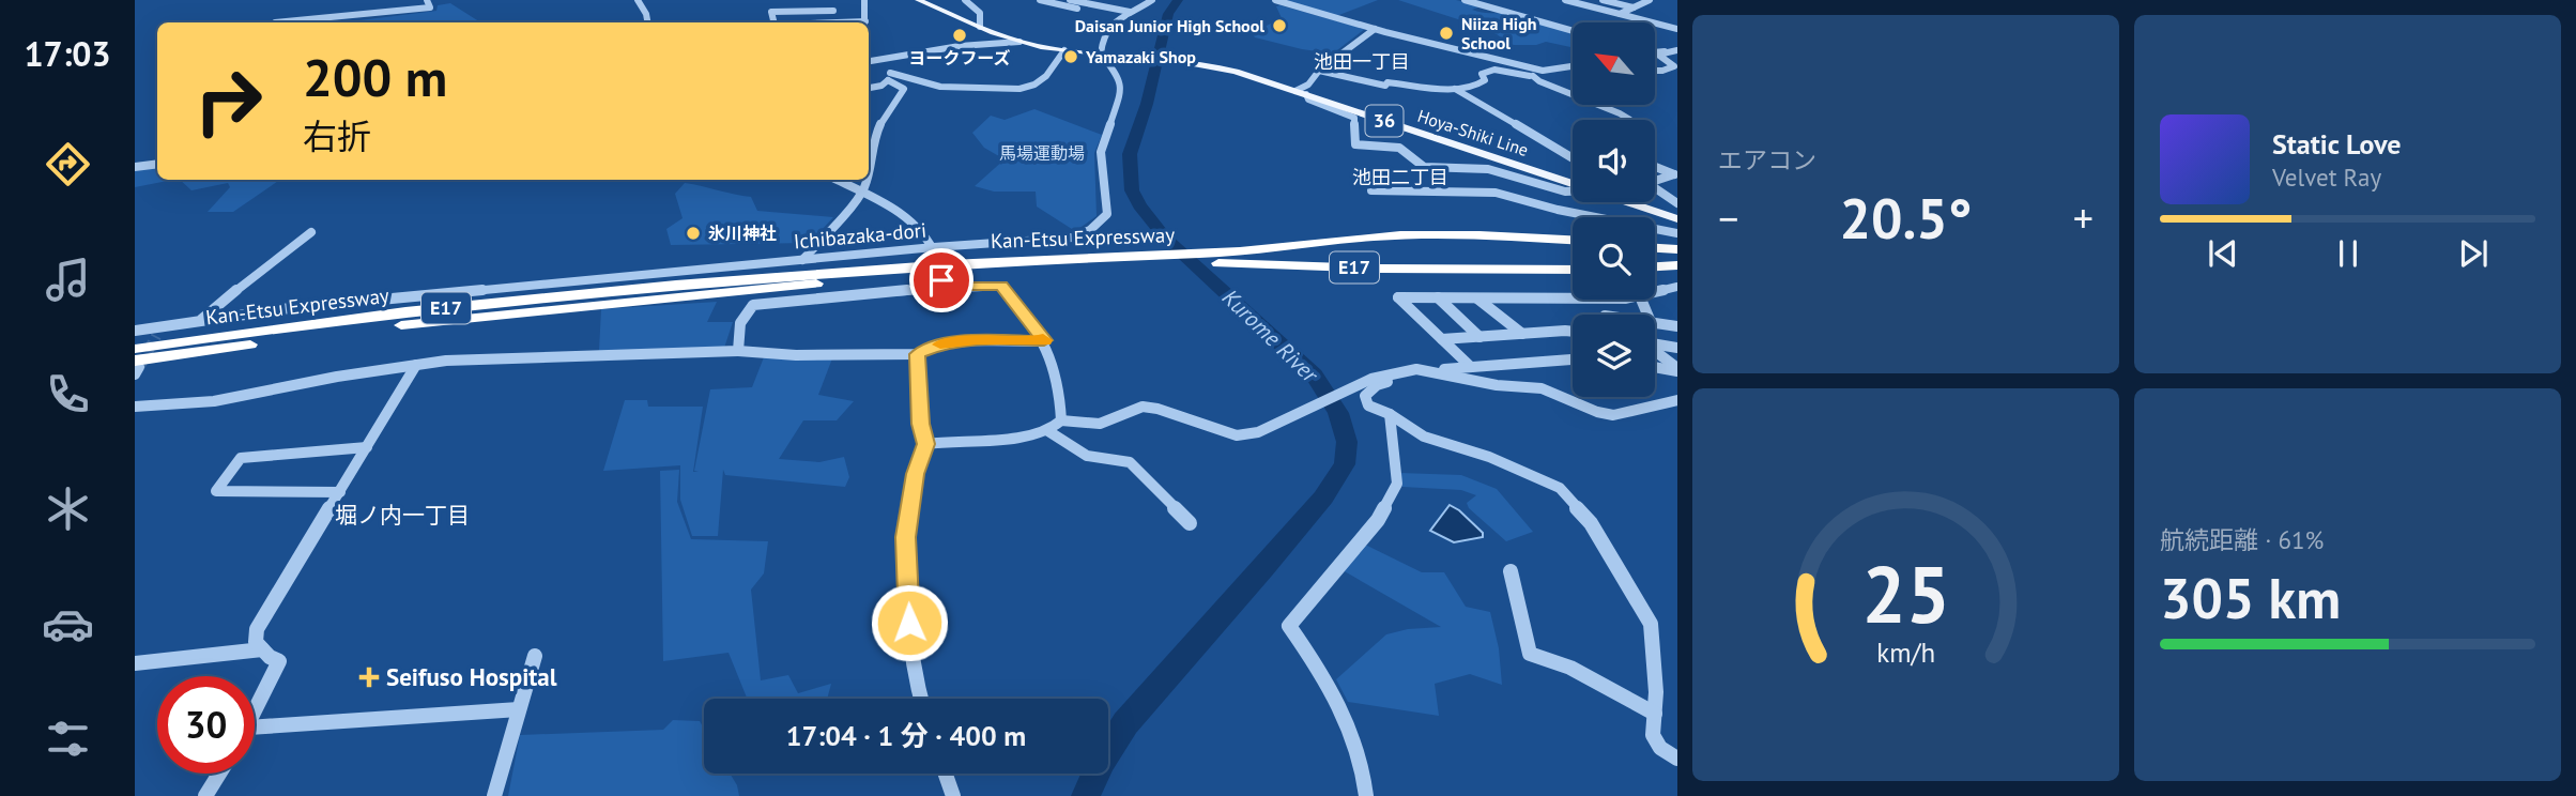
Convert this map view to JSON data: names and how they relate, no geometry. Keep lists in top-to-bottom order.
{
  "streets": {
    "highway": ["Kan-Etsu Expressway", "E17"],
    "main road": ["36", "Hoya-Shiki Line"],
    "street": ["Ichibazaka-dori"]
  },
  "crossings": [
    ["Hoya-Shiki Line", "Ichibazaka-dori"]
  ],
  "districts": ["池田一丁目", "池田二丁目", "堀ノ内一丁目"],
  "water": ["Kurome River"],
  "parks": ["馬場運動場"],
  "places": {
    "other": [
      "Daisan Junior High School",
      "Niiza High School",
      "ヨークフーズ",
      "Yamazaki Shop",
      "氷川神社"
    ],
    "health": ["Seifuso Hospital"]
  },
  "north": "top left",
  "page": {
    "tabs": "17:03",
    "tile": [
      "エアコン",
      ["航続距離 · 61%", "305 km"]
    ],
    "turn": ["200 m", "右折"],
    "song": ["Static Love", "Velvet Ray"],
    "heat": ["−", "20.5°", "+"],
    "limit": "30",
    "trip": "17:04 · 1 分 · 400 m",
    "gauge": ["25", "km/h"]
  }
}
